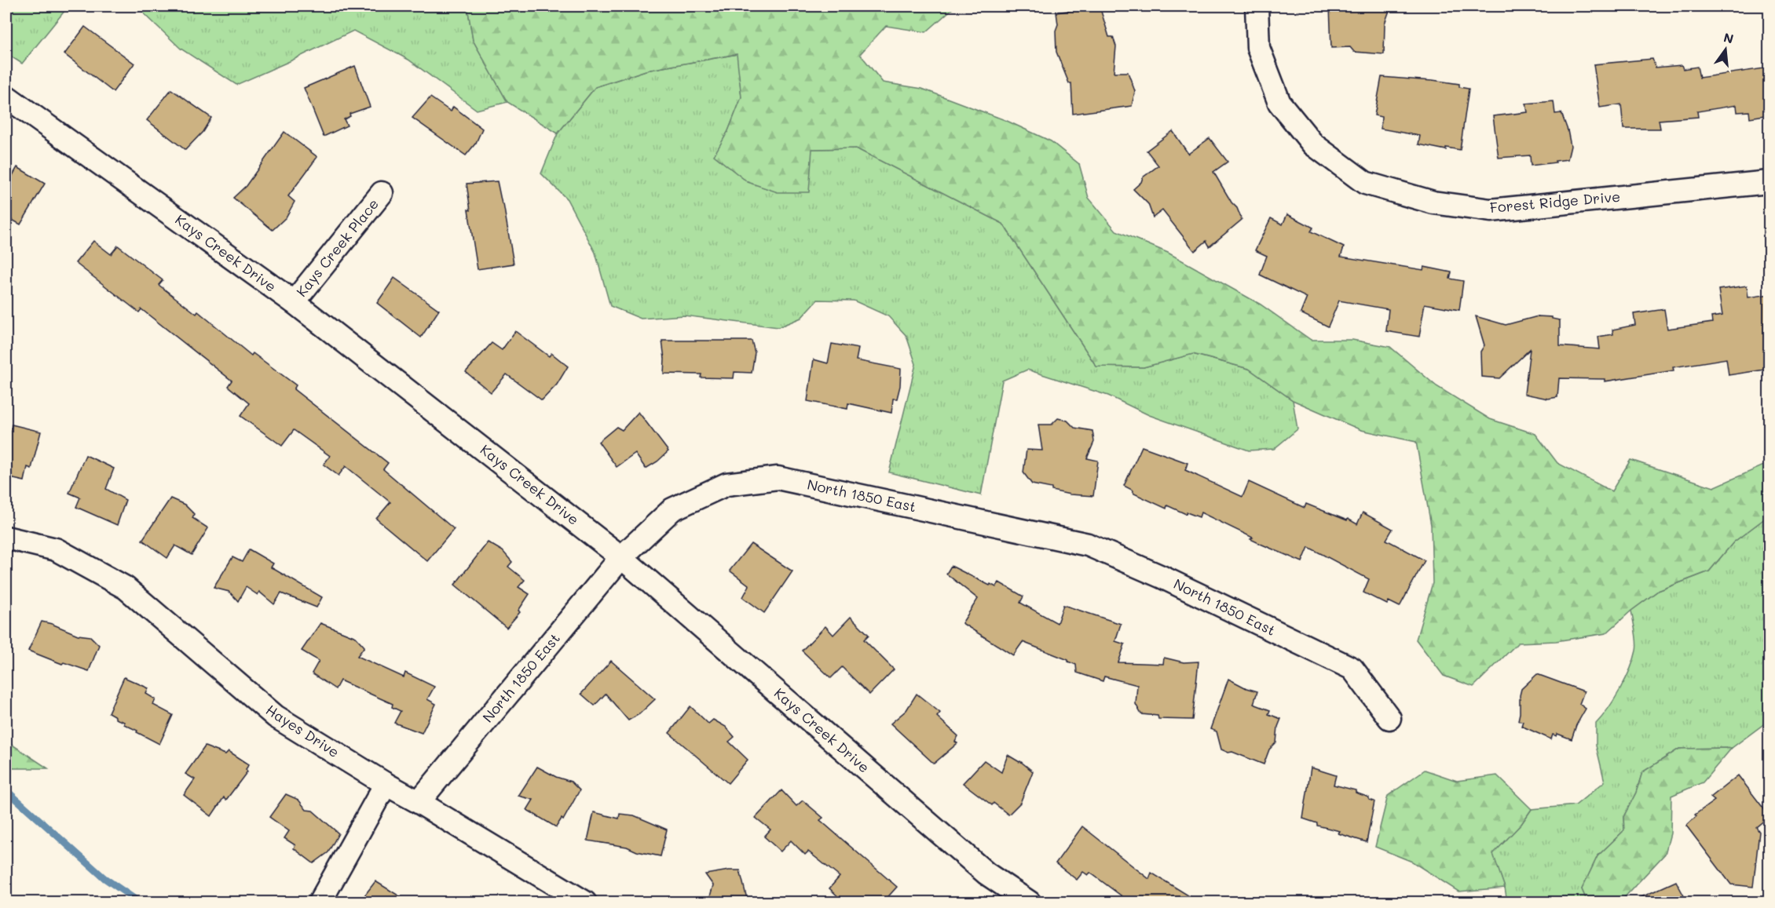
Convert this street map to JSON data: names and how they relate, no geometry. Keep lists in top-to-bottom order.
{
  "streets": {
    "street": [
      "Forest Ridge Drive",
      "Kays Creek Place",
      "Kays Creek Drive",
      "North 1850 East",
      "Hayes Drive"
    ]
  },
  "crossings": [
    ["Kays Creek Place", "Kays Creek Drive"],
    ["Kays Creek Drive", "North 1850 East"],
    ["North 1850 East", "Hayes Drive"]
  ],
  "north": "top"
}
